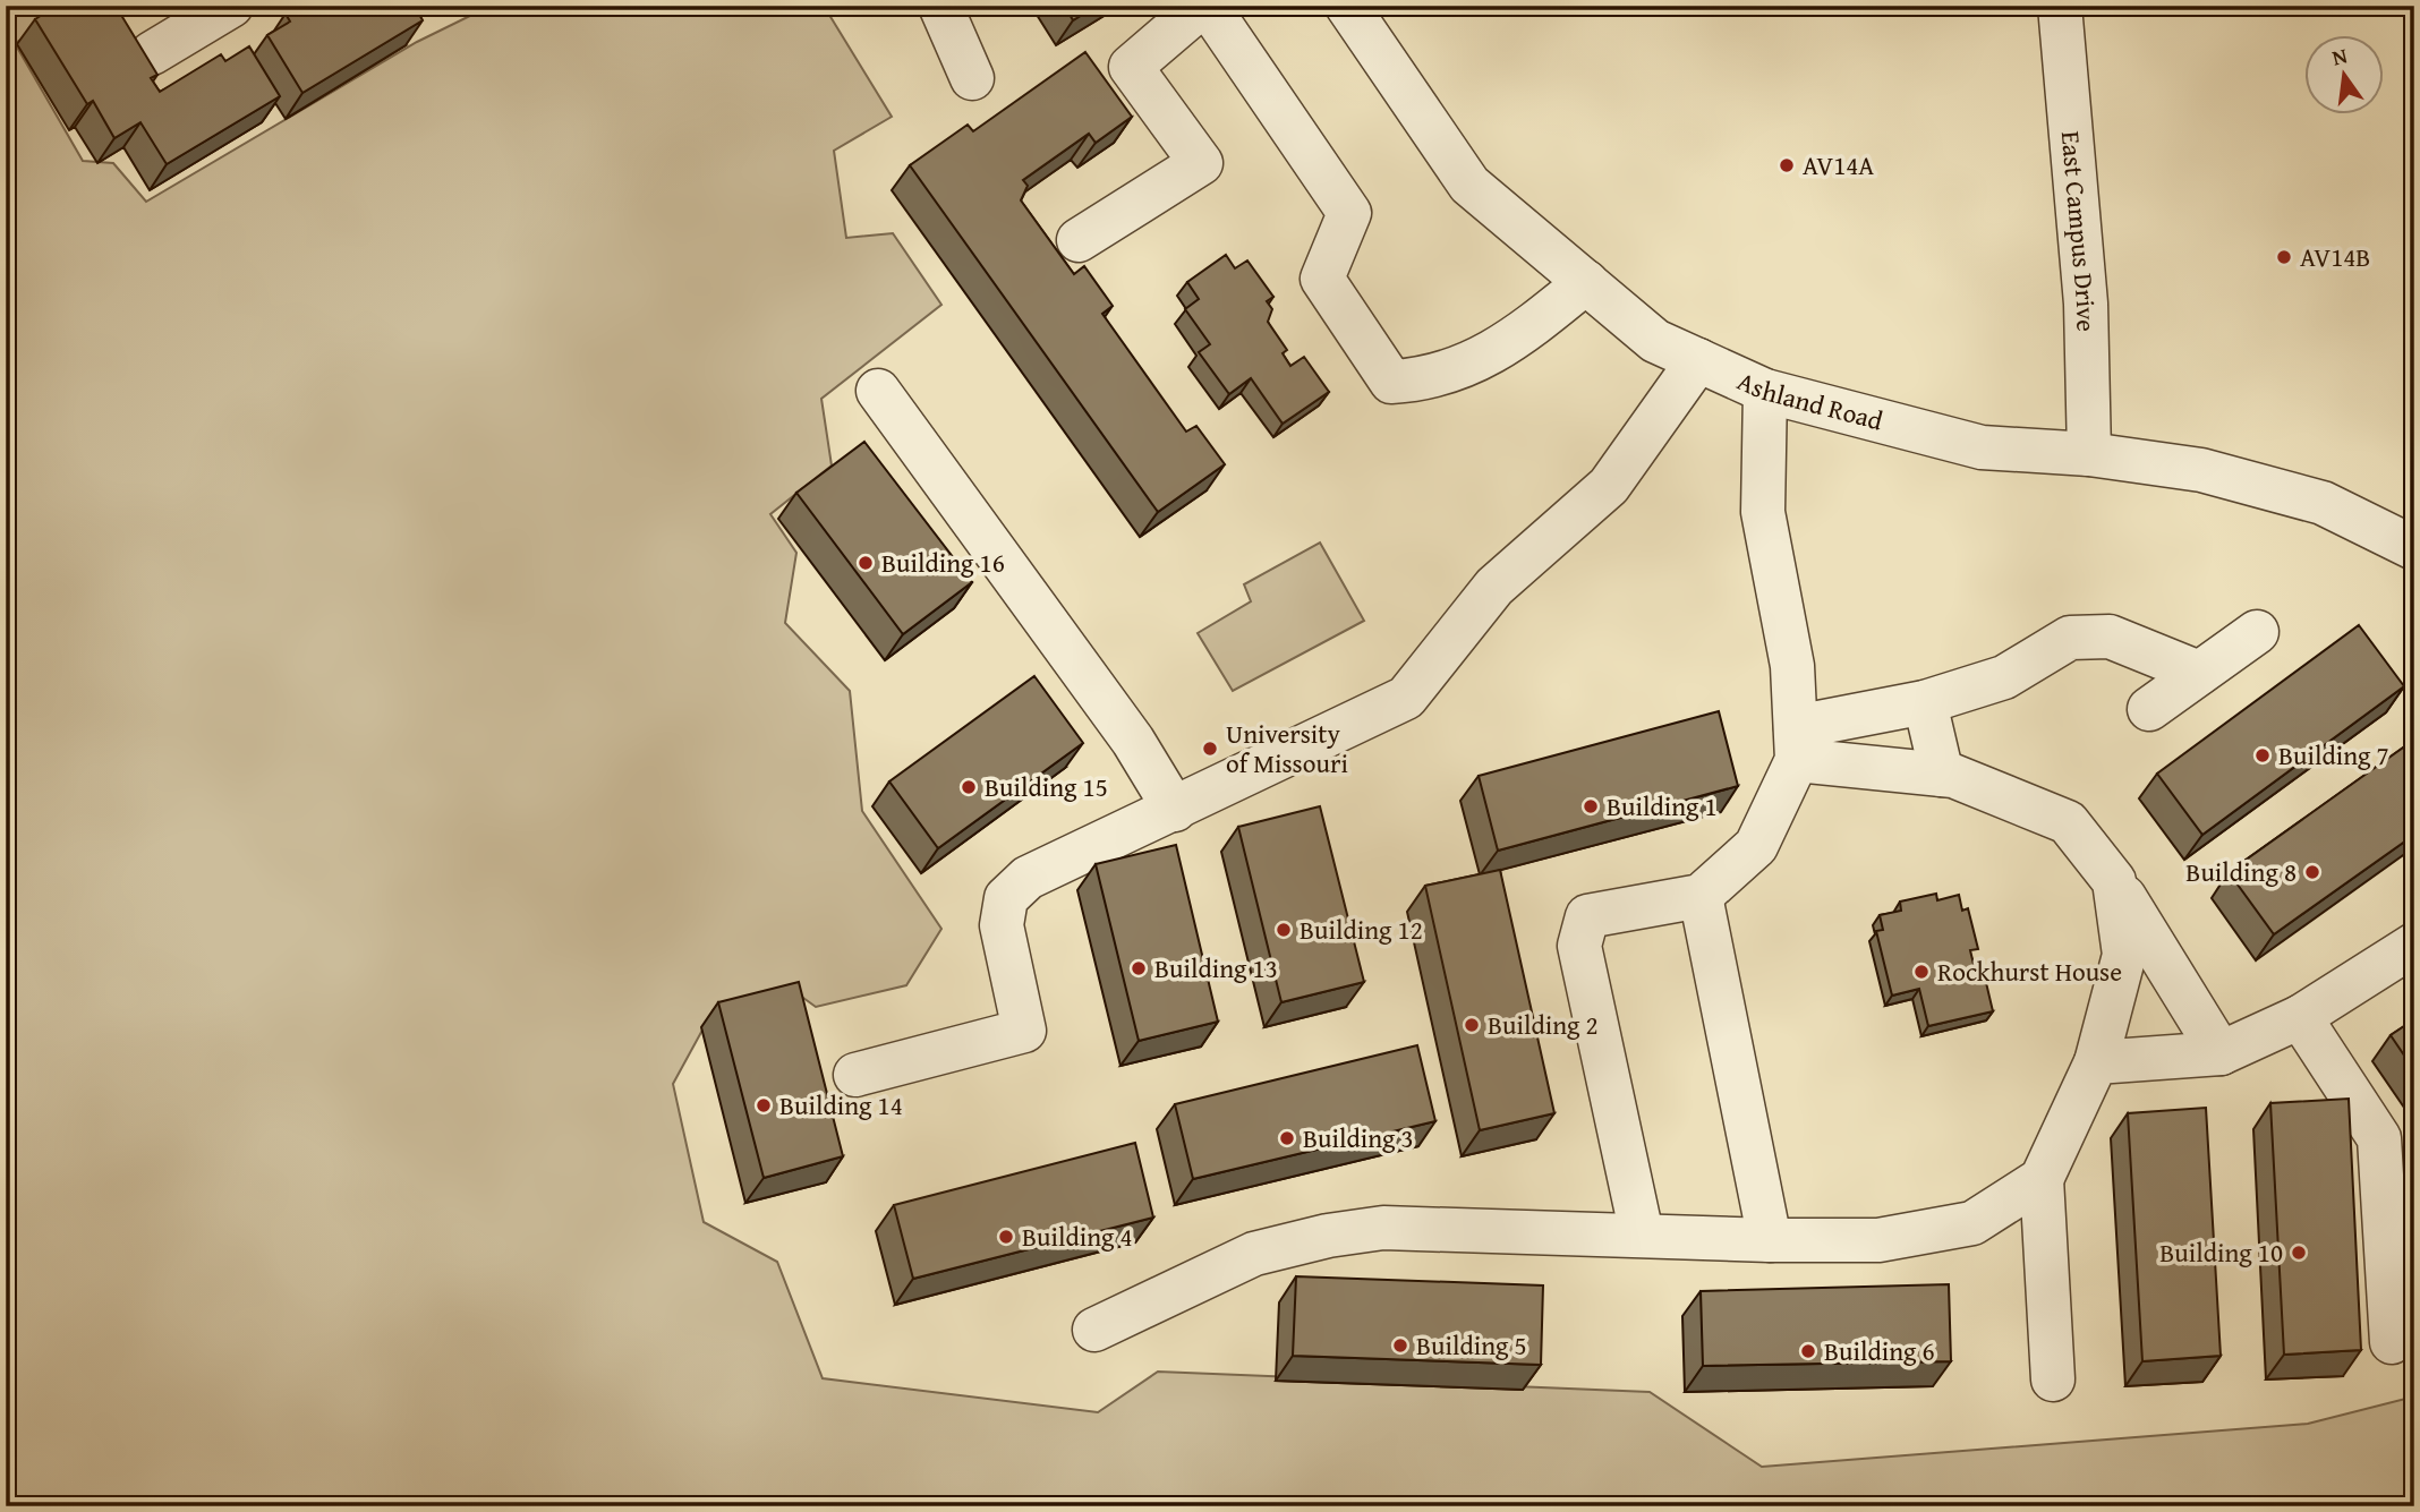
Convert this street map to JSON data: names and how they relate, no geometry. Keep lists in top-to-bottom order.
{
  "streets": {
    "street": ["East Campus Drive", "Ashland Road"]
  },
  "crossings": [
    ["East Campus Drive", "Ashland Road"]
  ],
  "places": [
    "AV14A",
    "AV14B",
    "Building 16",
    "University of Missouri",
    "Building 7",
    "Building 15",
    "Building 1",
    "Building 8",
    "Building 12",
    "Building 13",
    "Rockhurst House",
    "Building 2",
    "Building 14",
    "Building 3",
    "Building 4",
    "Building 10",
    "Building 5",
    "Building 6"
  ],
  "north": "top"
}
